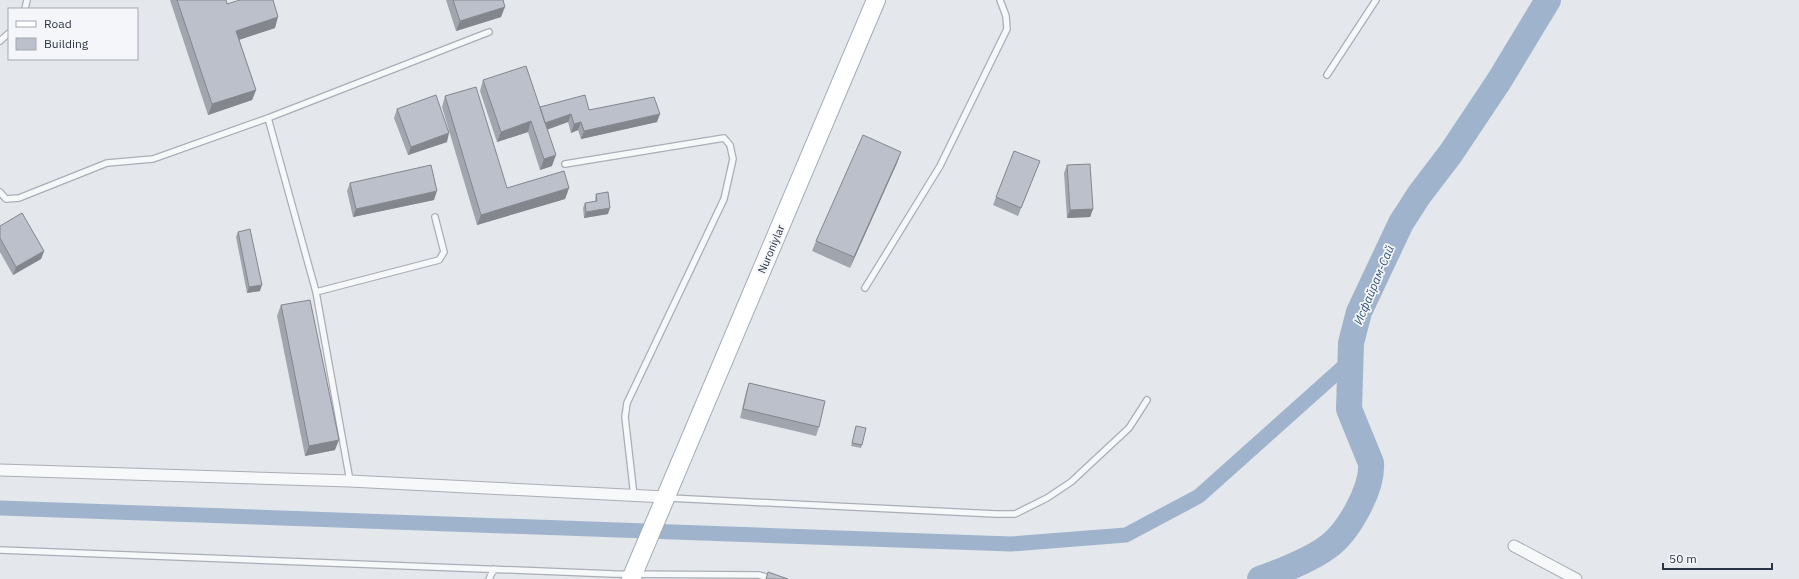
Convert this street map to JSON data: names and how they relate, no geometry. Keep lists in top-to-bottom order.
{
  "streets": {
    "main road": ["Nuroniylar"]
  },
  "water": ["Исфайрам-Сай"],
  "legend": ["Road", "Building"],
  "scale_bar": "50 m"
}
